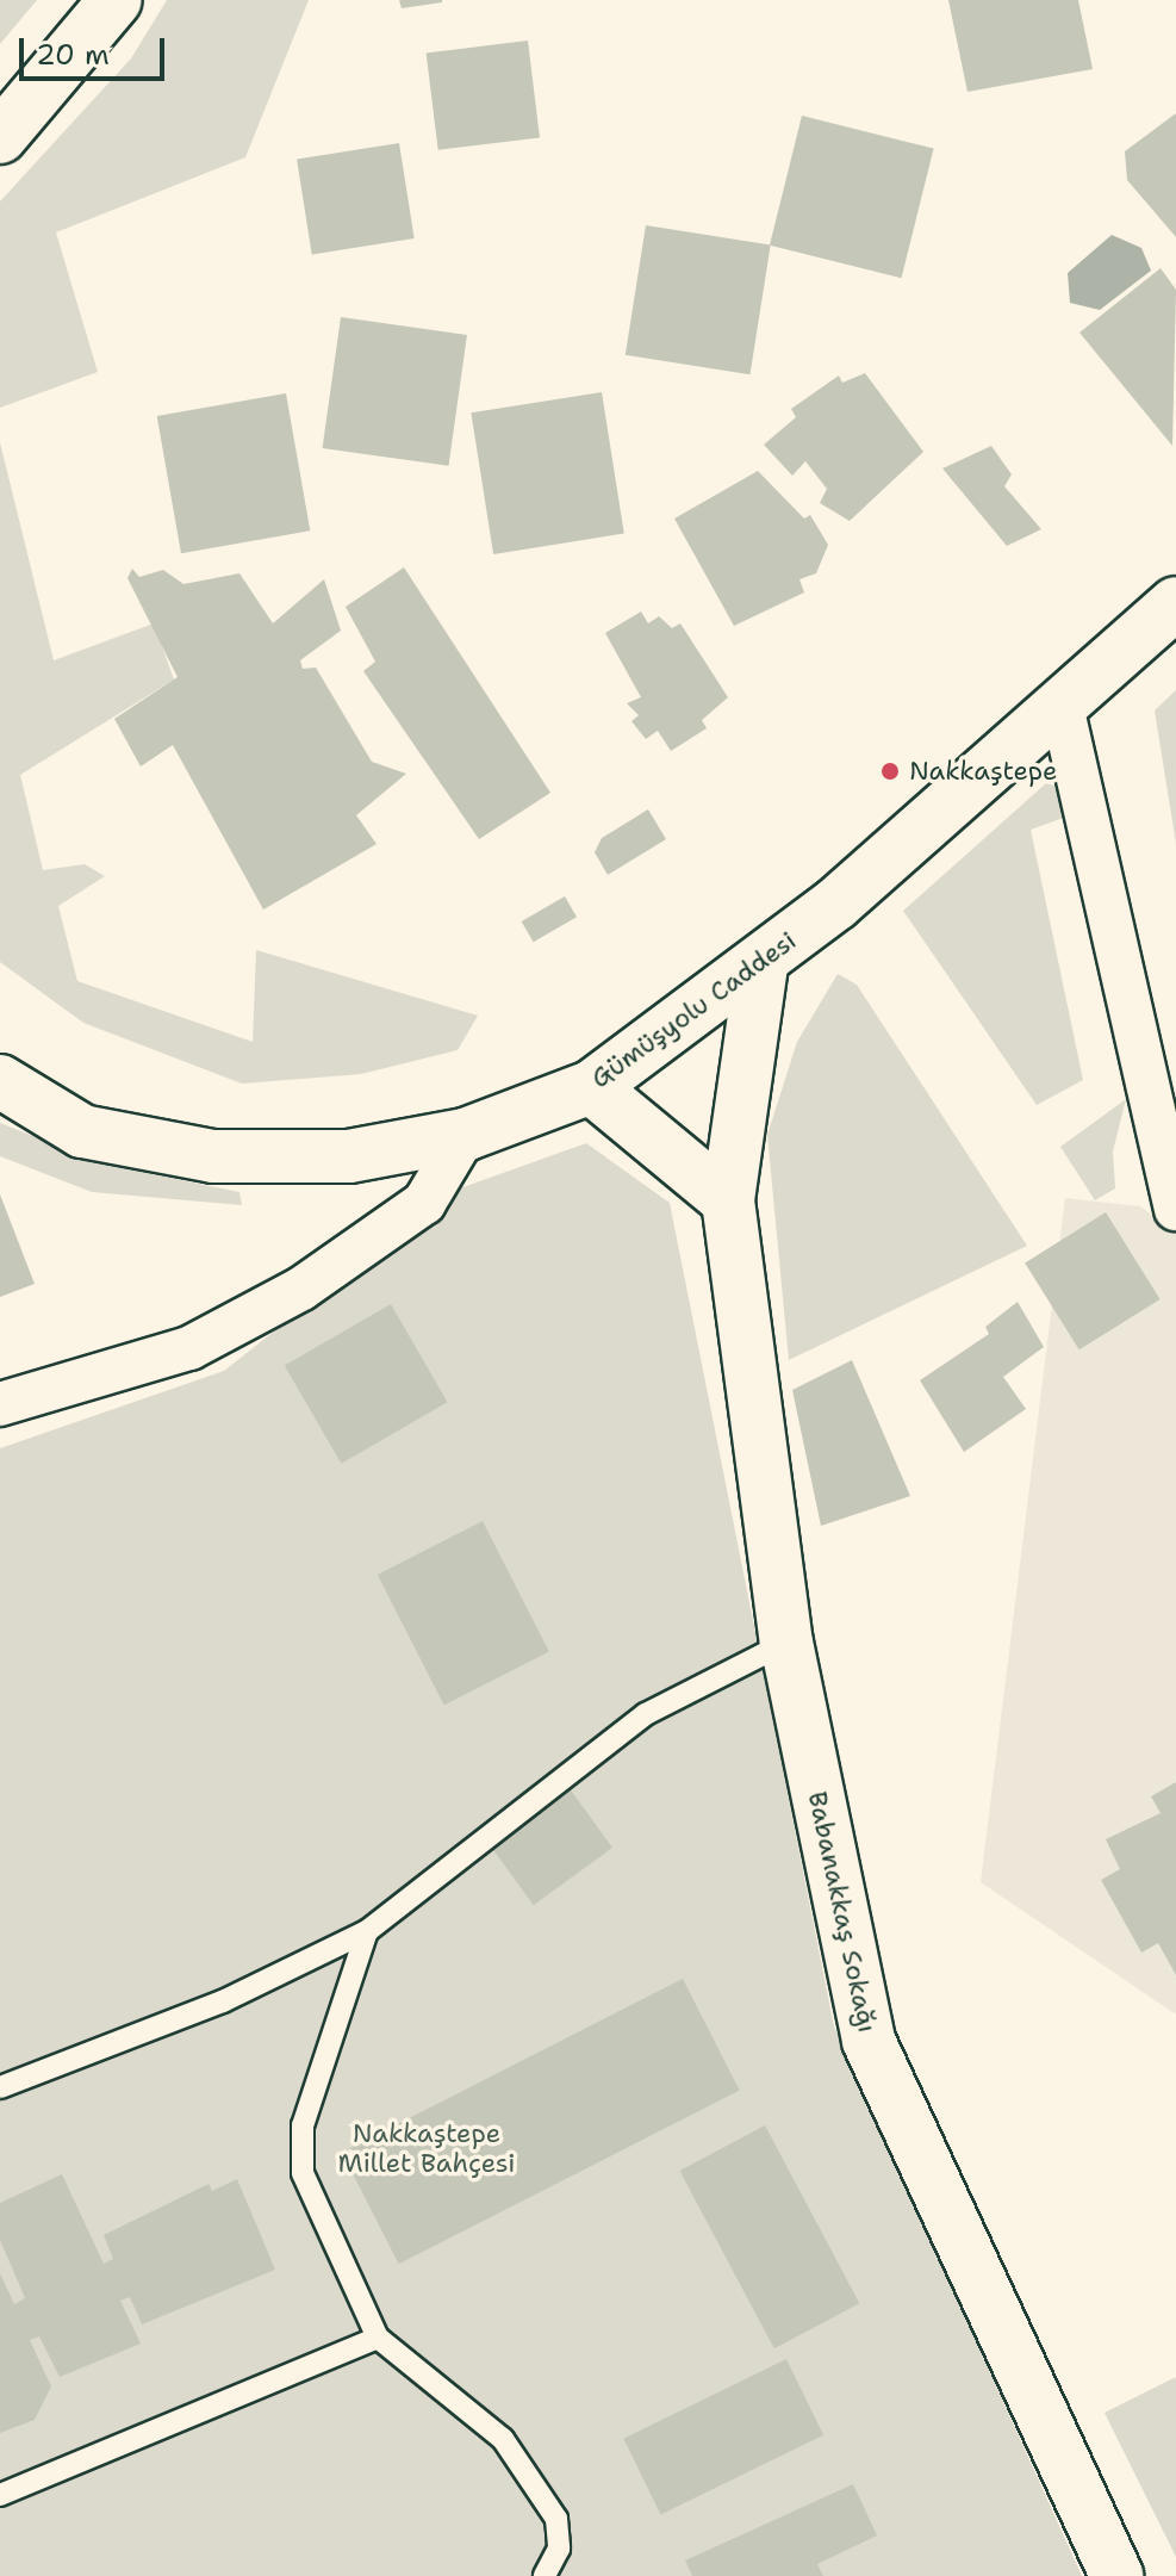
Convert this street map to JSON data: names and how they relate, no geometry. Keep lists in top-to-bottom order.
{
  "streets": {
    "street": ["Gümüşyolu Caddesi", "Babanakkaş Sokağı"]
  },
  "crossings": [
    ["Gümüşyolu Caddesi", "Babanakkaş Sokağı"]
  ],
  "parks": ["Nakkaştepe Millet Bahçesi"],
  "places": ["Nakkaştepe"],
  "scale_bar": "20 m"
}
